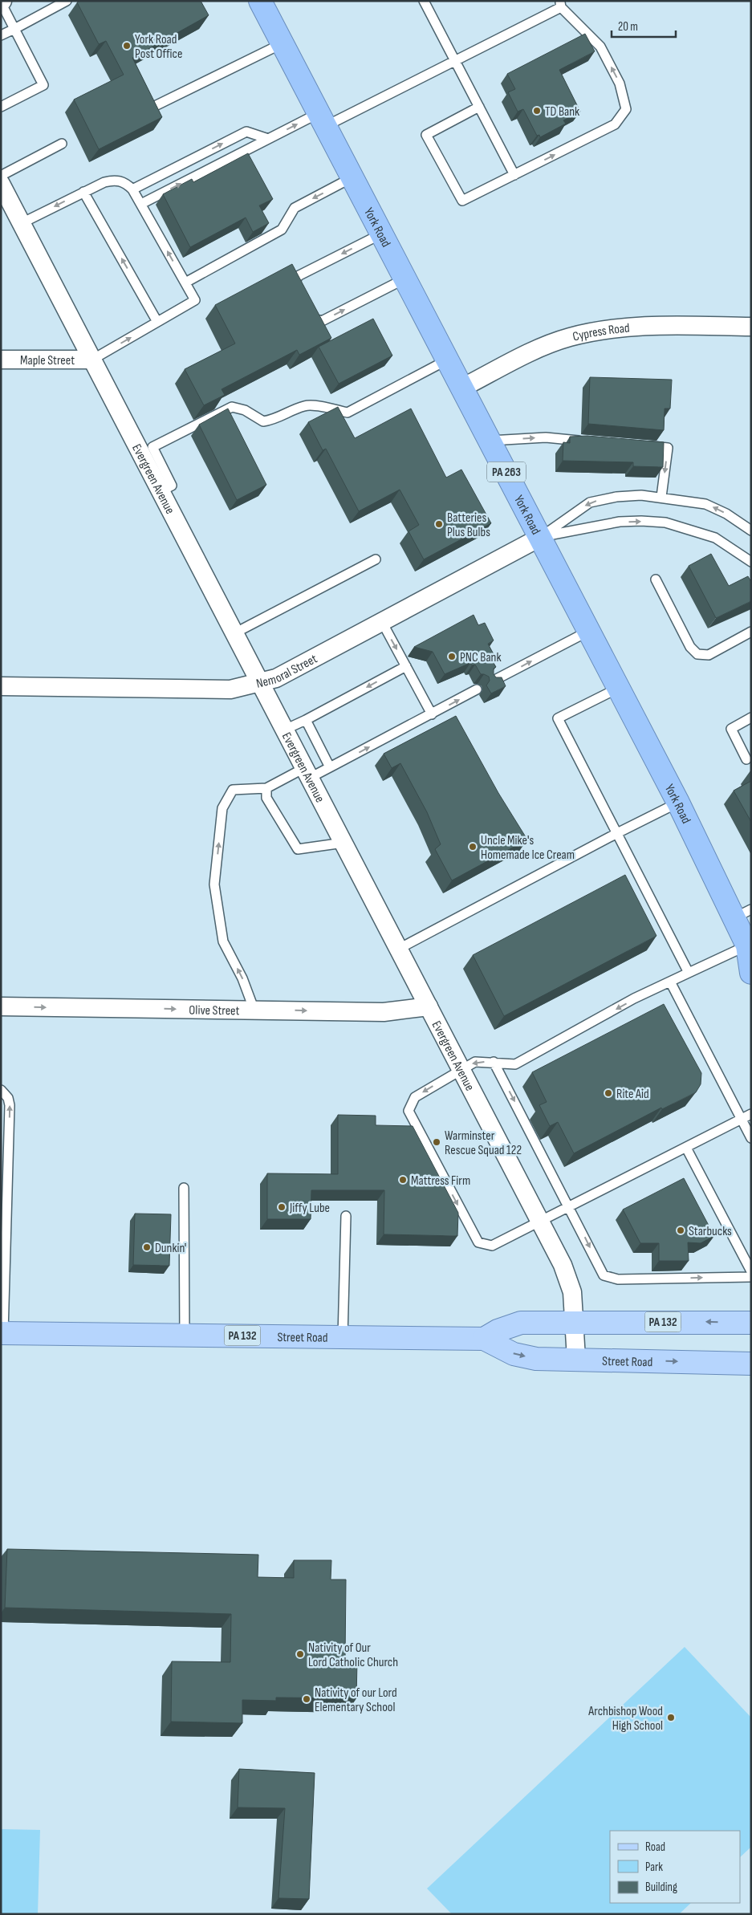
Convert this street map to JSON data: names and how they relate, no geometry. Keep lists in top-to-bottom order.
{
  "streets": {
    "highway": ["York Road", "PA 263"],
    "main road": ["PA 132", "Street Road"],
    "street": [
      "Cypress Road",
      "Maple Street",
      "Evergreen Avenue",
      "Nemoral Street",
      "Olive Street"
    ]
  },
  "crossings": [
    ["York Road", "Cypress Road"],
    ["York Road", "Nemoral Street"],
    ["Maple Street", "Evergreen Avenue"],
    ["Evergreen Avenue", "Nemoral Street"],
    ["Evergreen Avenue", "Olive Street"],
    ["Evergreen Avenue", "Street Road"]
  ],
  "one_way": ["Olive Street"],
  "places": [
    "York Road Post Office",
    "TD Bank",
    "Batteries Plus Bulbs",
    "PNC Bank",
    "Uncle Mike's Homemade Ice Cream",
    "Rite Aid",
    "Warminster Rescue Squad 122",
    "Mattress Firm",
    "Jiffy Lube",
    "Starbucks",
    "Dunkin'",
    "Nativity of Our Lord Catholic Church",
    "Nativity of our Lord Elementary School",
    "Archbishop Wood High School"
  ],
  "legend": ["Road", "Park", "Building"],
  "scale_bar": "20 m"
}
